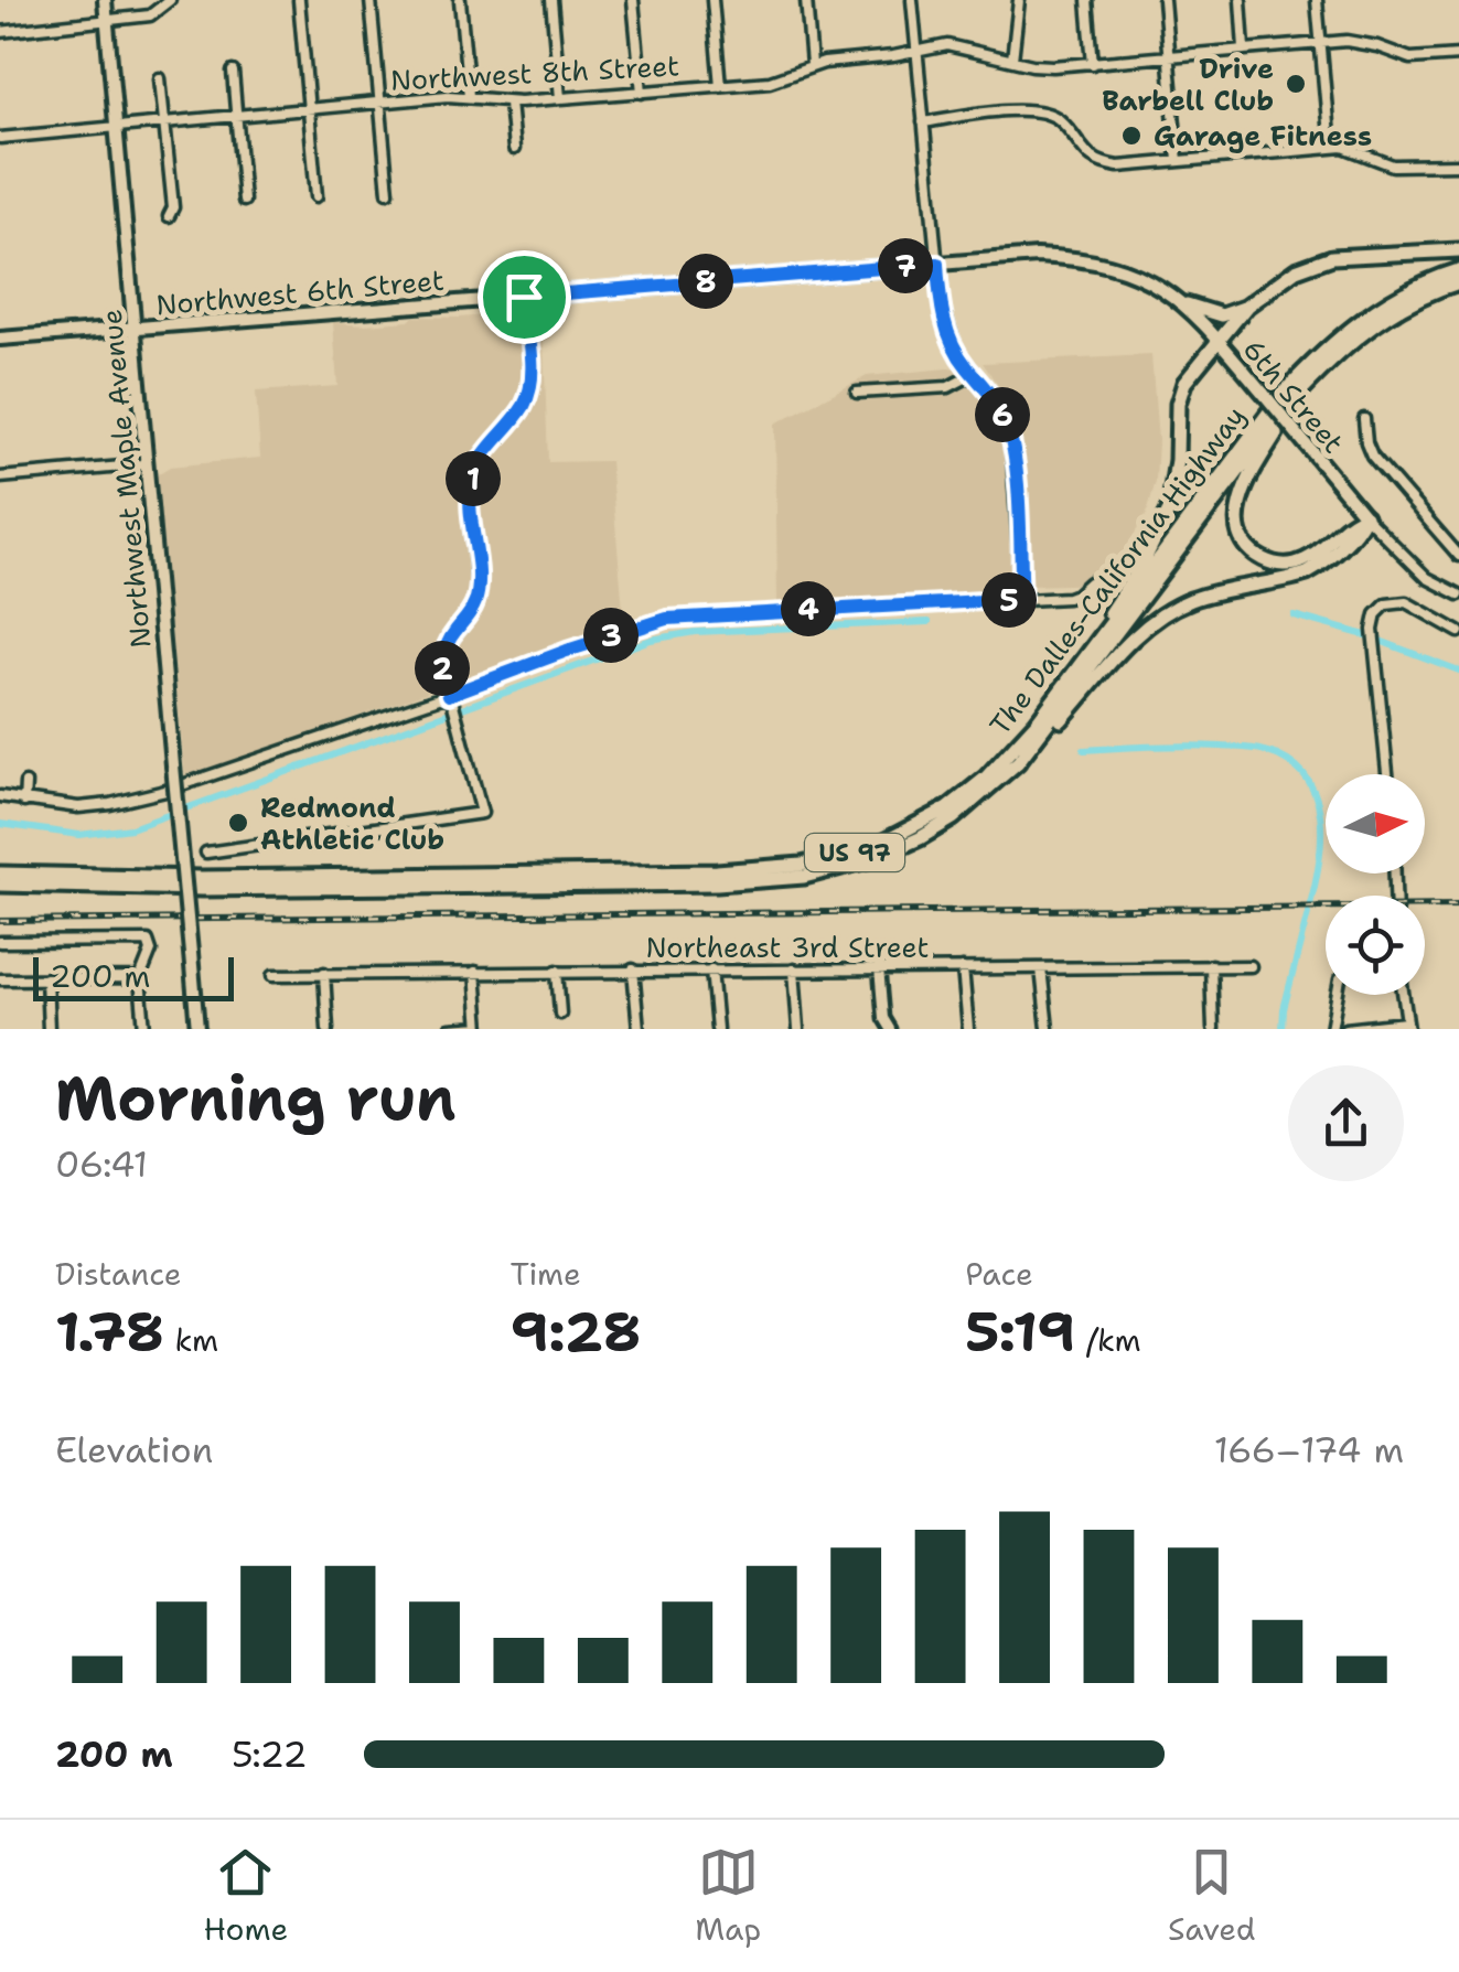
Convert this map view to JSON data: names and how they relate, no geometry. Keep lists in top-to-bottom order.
{
  "streets": {
    "highway": ["The Dalles-California Highway", "US 97"],
    "main road": ["Northwest 6th Street", "6th Street", "Northwest Maple Avenue"],
    "street": ["Northwest 8th Street", "Northeast 3rd Street"]
  },
  "crossings": [
    ["Northwest 8th Street", "Northwest Maple Avenue"],
    ["Northwest 6th Street", "6th Street"],
    ["Northwest 6th Street", "Northwest Maple Avenue"]
  ],
  "places": ["Drive Barbell Club", "Garage Fitness", "Redmond Athletic Club"],
  "scale_bar": "200 m",
  "north": "right",
  "page": {
    "pins": [
      "7",
      "8",
      "6",
      "1",
      "5",
      "4",
      "3",
      "2"
    ],
    "scale": "200 m",
    "heading": ["Morning run", "06:41"],
    "stats": [
      ["Distance", "1.78 km"],
      ["Time", "9:28"],
      ["Pace", "5:19 /km"]
    ],
    "chart": ["Elevation", "166–174 m"],
    "list": [
      {
        "name": "200 m",
        "note": "5:22"
      }
    ],
    "tabs": ["Home", "Map", "Saved"]
  }
}
